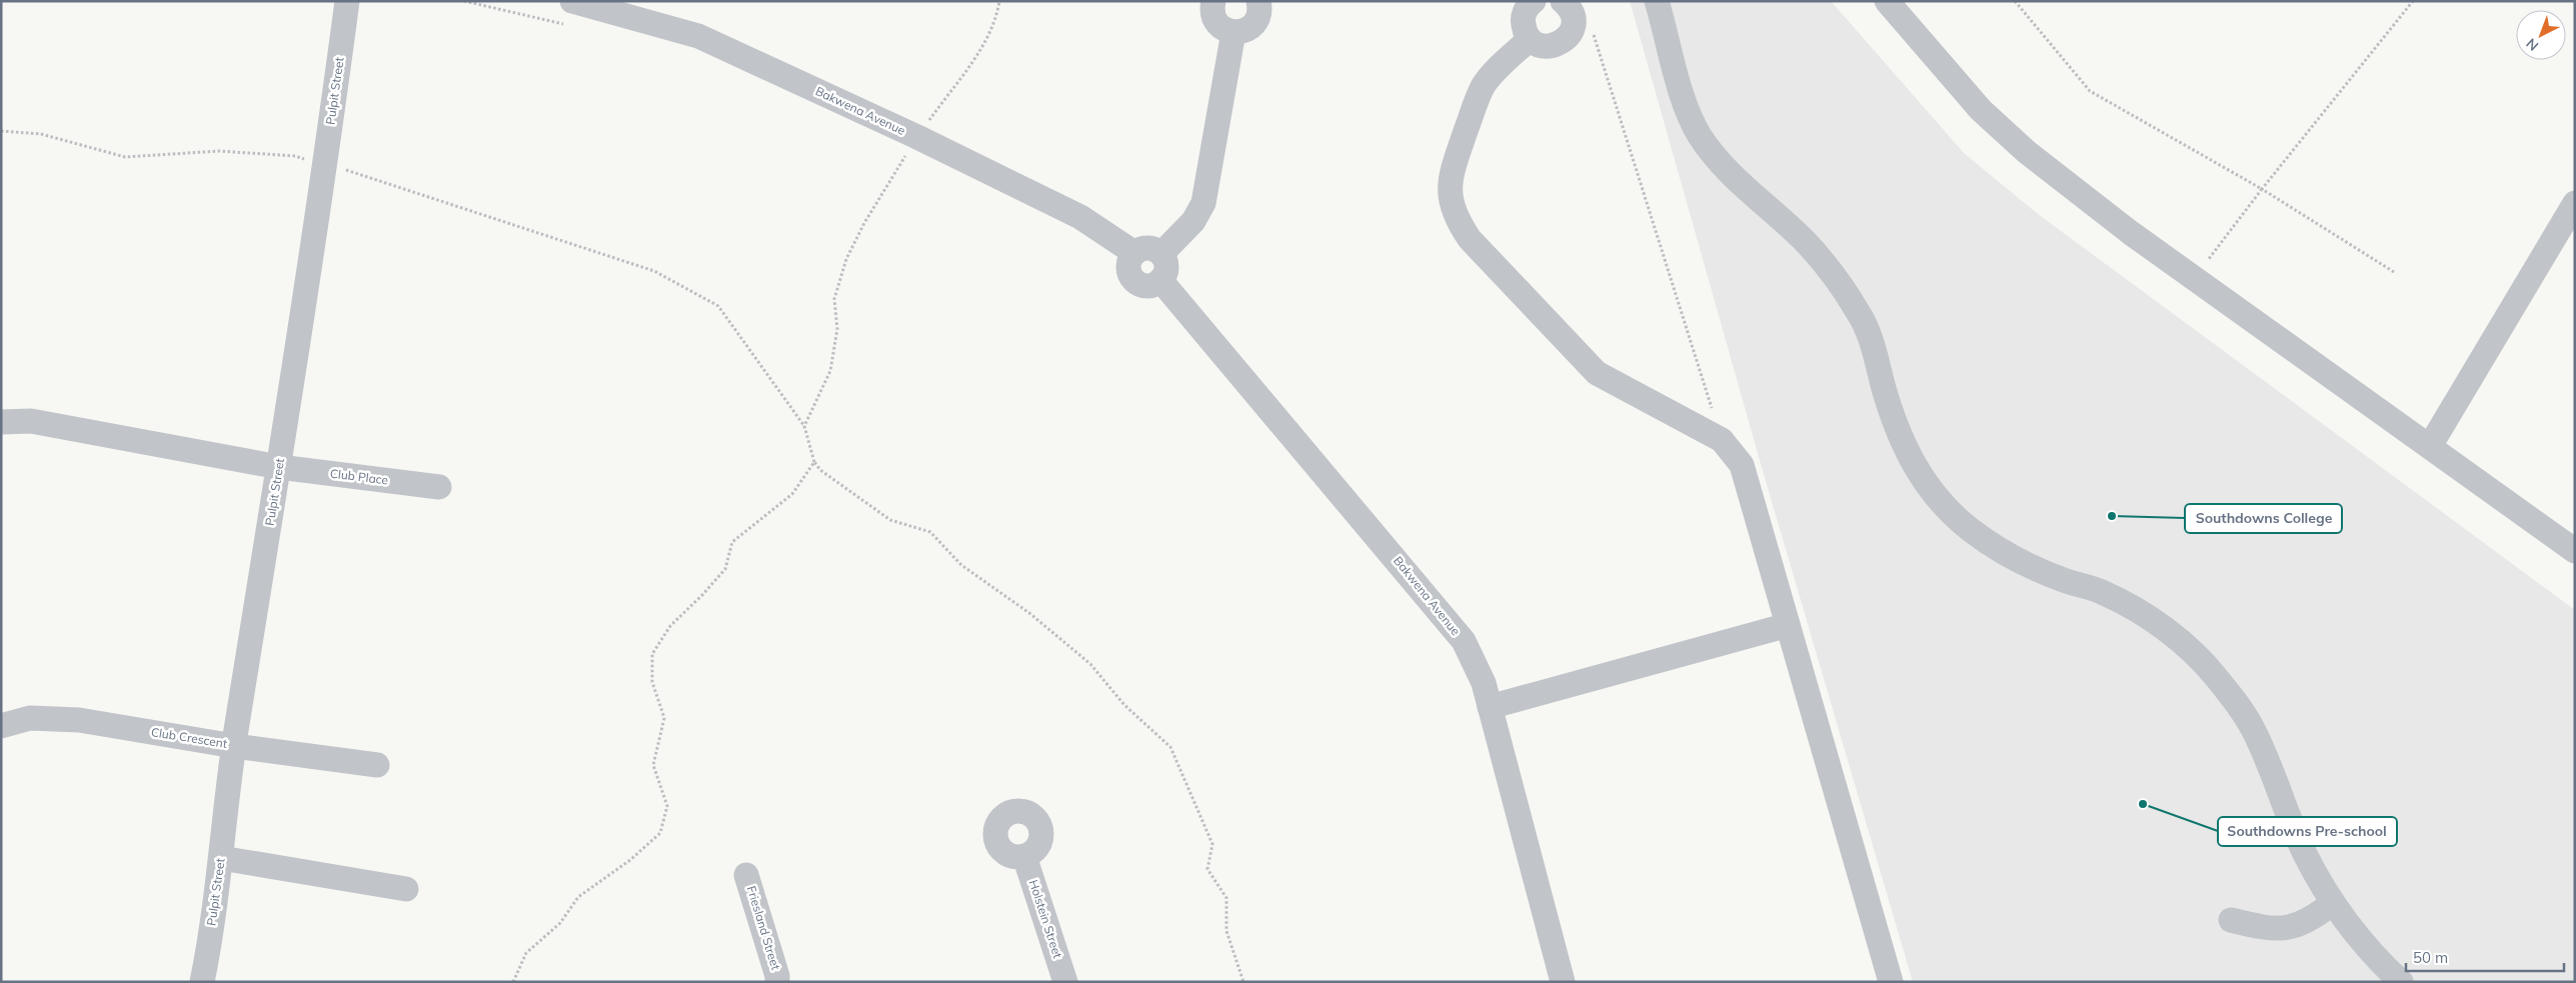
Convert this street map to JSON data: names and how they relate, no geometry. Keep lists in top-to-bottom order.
{
  "streets": {
    "street": [
      "Pulpit Street",
      "Bakwena Avenue",
      "Club Place",
      "Club Crescent",
      "Holstein Street",
      "Friesland Street"
    ]
  },
  "crossings": [
    ["Pulpit Street", "Club Place"],
    ["Pulpit Street", "Club Crescent"]
  ],
  "places": ["Southdowns College", "Southdowns Pre-school"],
  "scale_bar": "50 m",
  "north": "bottom left"
}
